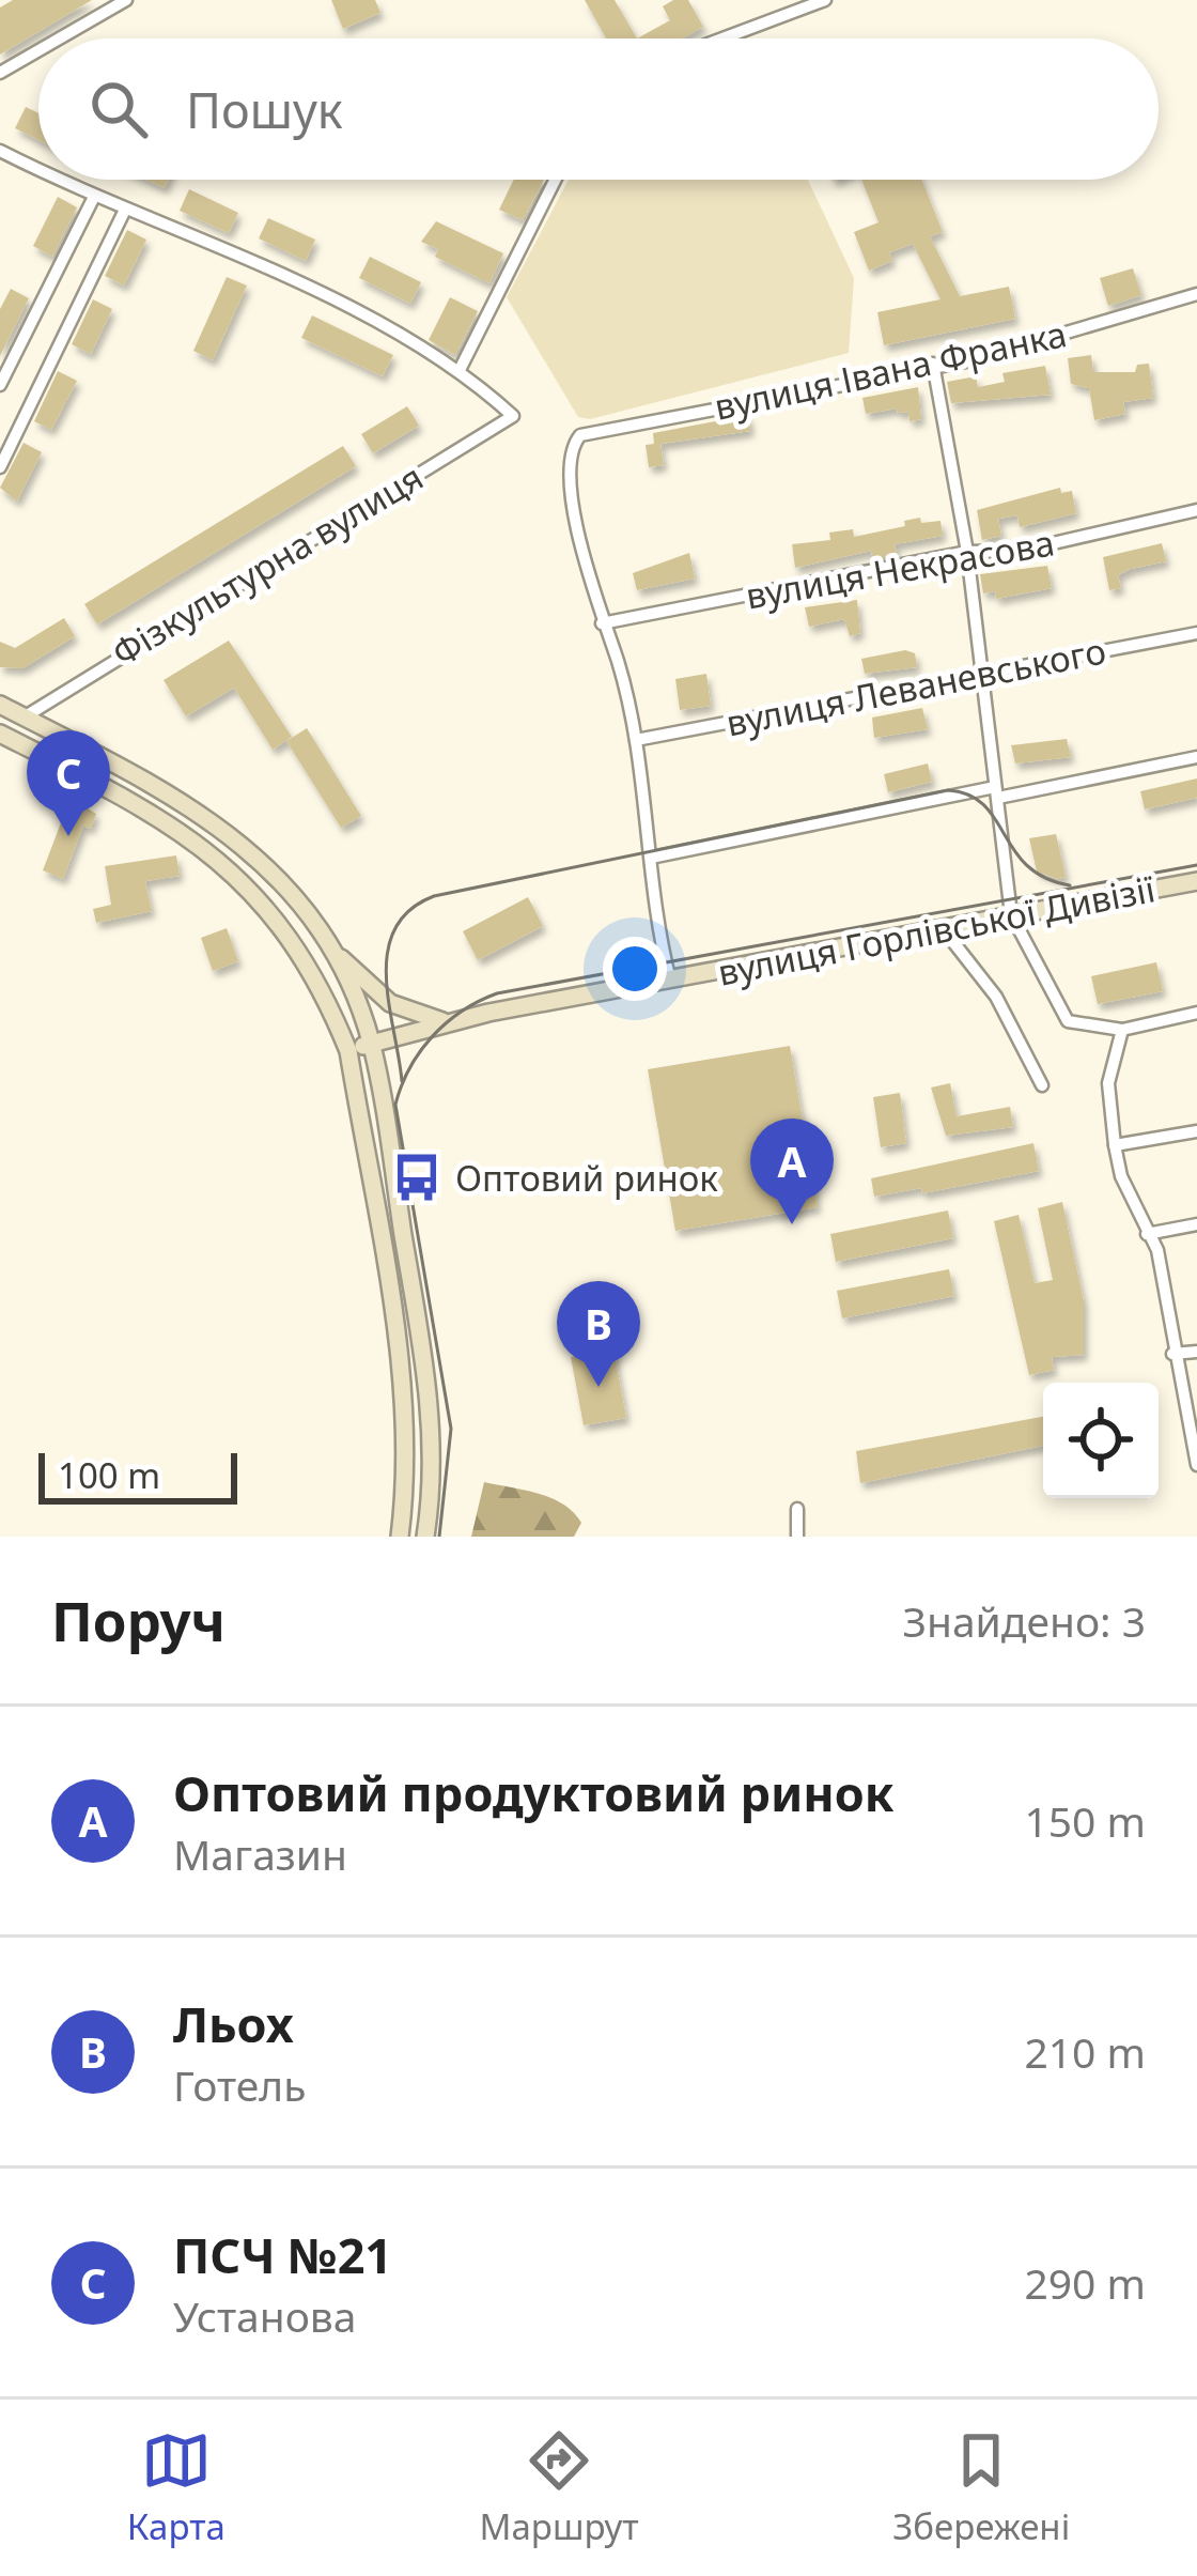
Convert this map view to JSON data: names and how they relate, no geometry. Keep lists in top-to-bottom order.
{
  "streets": {
    "main road": ["вулиця Горлівської Дивізії"],
    "street": [
      "вулиця Івана Франка",
      "Фізкультурна вулиця",
      "вулиця Некрасова",
      "вулиця Леваневського"
    ]
  },
  "crossings": [
    ["вулиця Івана Франка", "вулиця Некрасова"]
  ],
  "places": {
    "bus stop": ["Оптовий ринок"]
  },
  "scale_bar": "100 m",
  "page": {
    "search": "Пошук",
    "pins": ["C", "A", "B"],
    "scale": "100 m",
    "heading": ["Поруч", "Знайдено: 3"],
    "list": [
      {
        "mark": "A",
        "name": "Оптовий продуктовий ринок",
        "note": "Магазин",
        "value": "150 m"
      },
      {
        "mark": "B",
        "name": "Льох",
        "note": "Готель",
        "value": "210 m"
      },
      {
        "mark": "C",
        "name": "ПСЧ №21",
        "note": "Установа",
        "value": "290 m"
      }
    ],
    "nav": ["Карта", "Маршрут", "Збережені"]
  }
}
